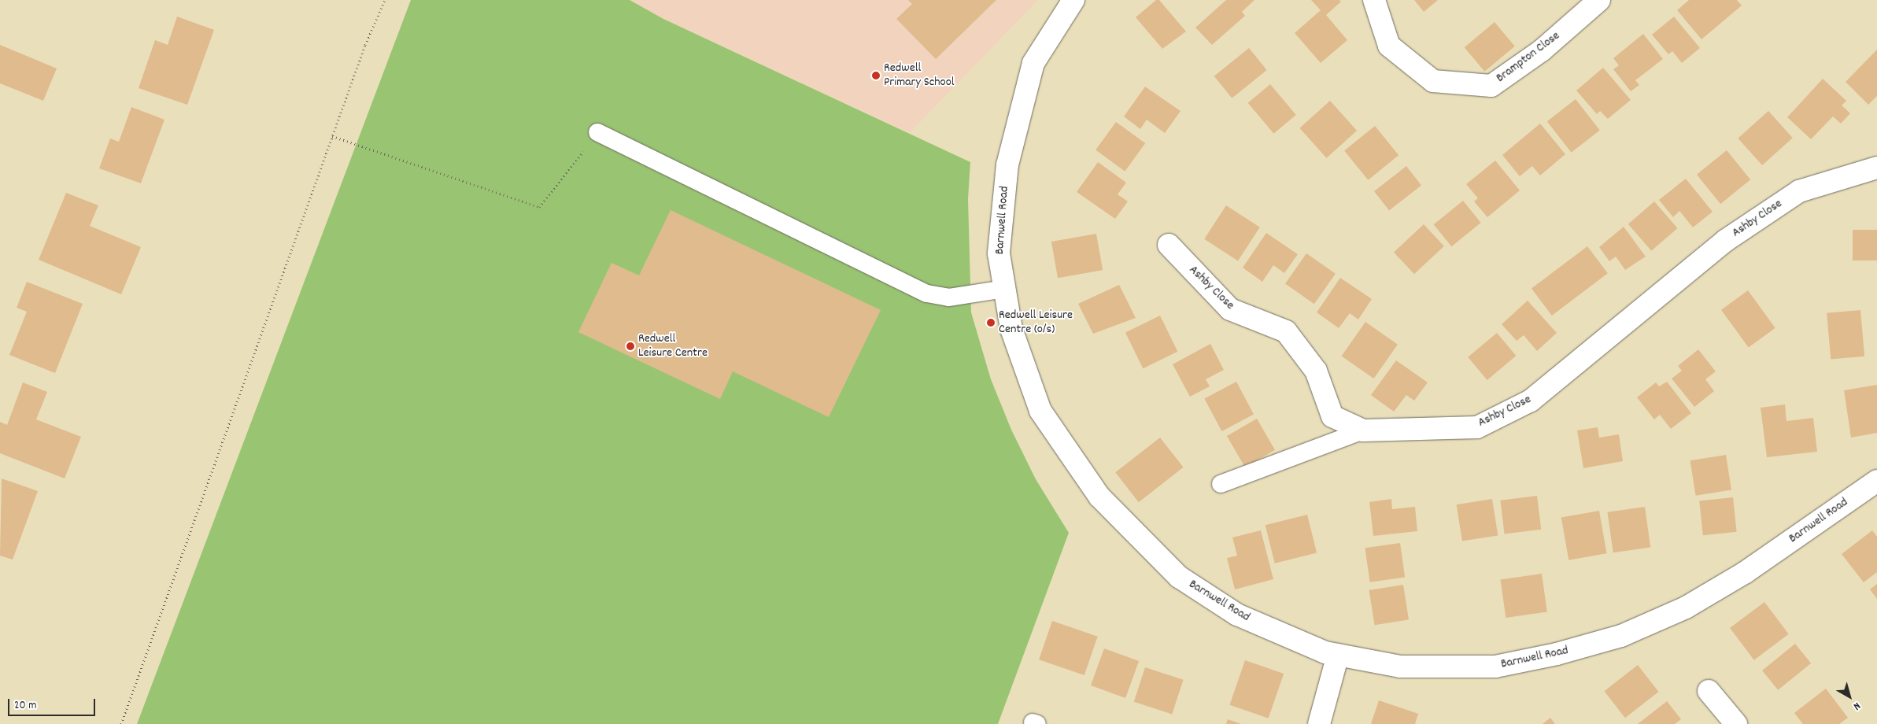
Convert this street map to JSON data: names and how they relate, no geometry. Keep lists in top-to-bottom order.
{
  "streets": {
    "street": ["Brampton Close", "Ashby Close", "Barnwell Road"]
  },
  "places": ["Redwell Primary School", "Redwell Leisure Centre (o/s)", "Redwell Leisure Centre"],
  "scale_bar": "20 m",
  "north": "bottom right"
}
